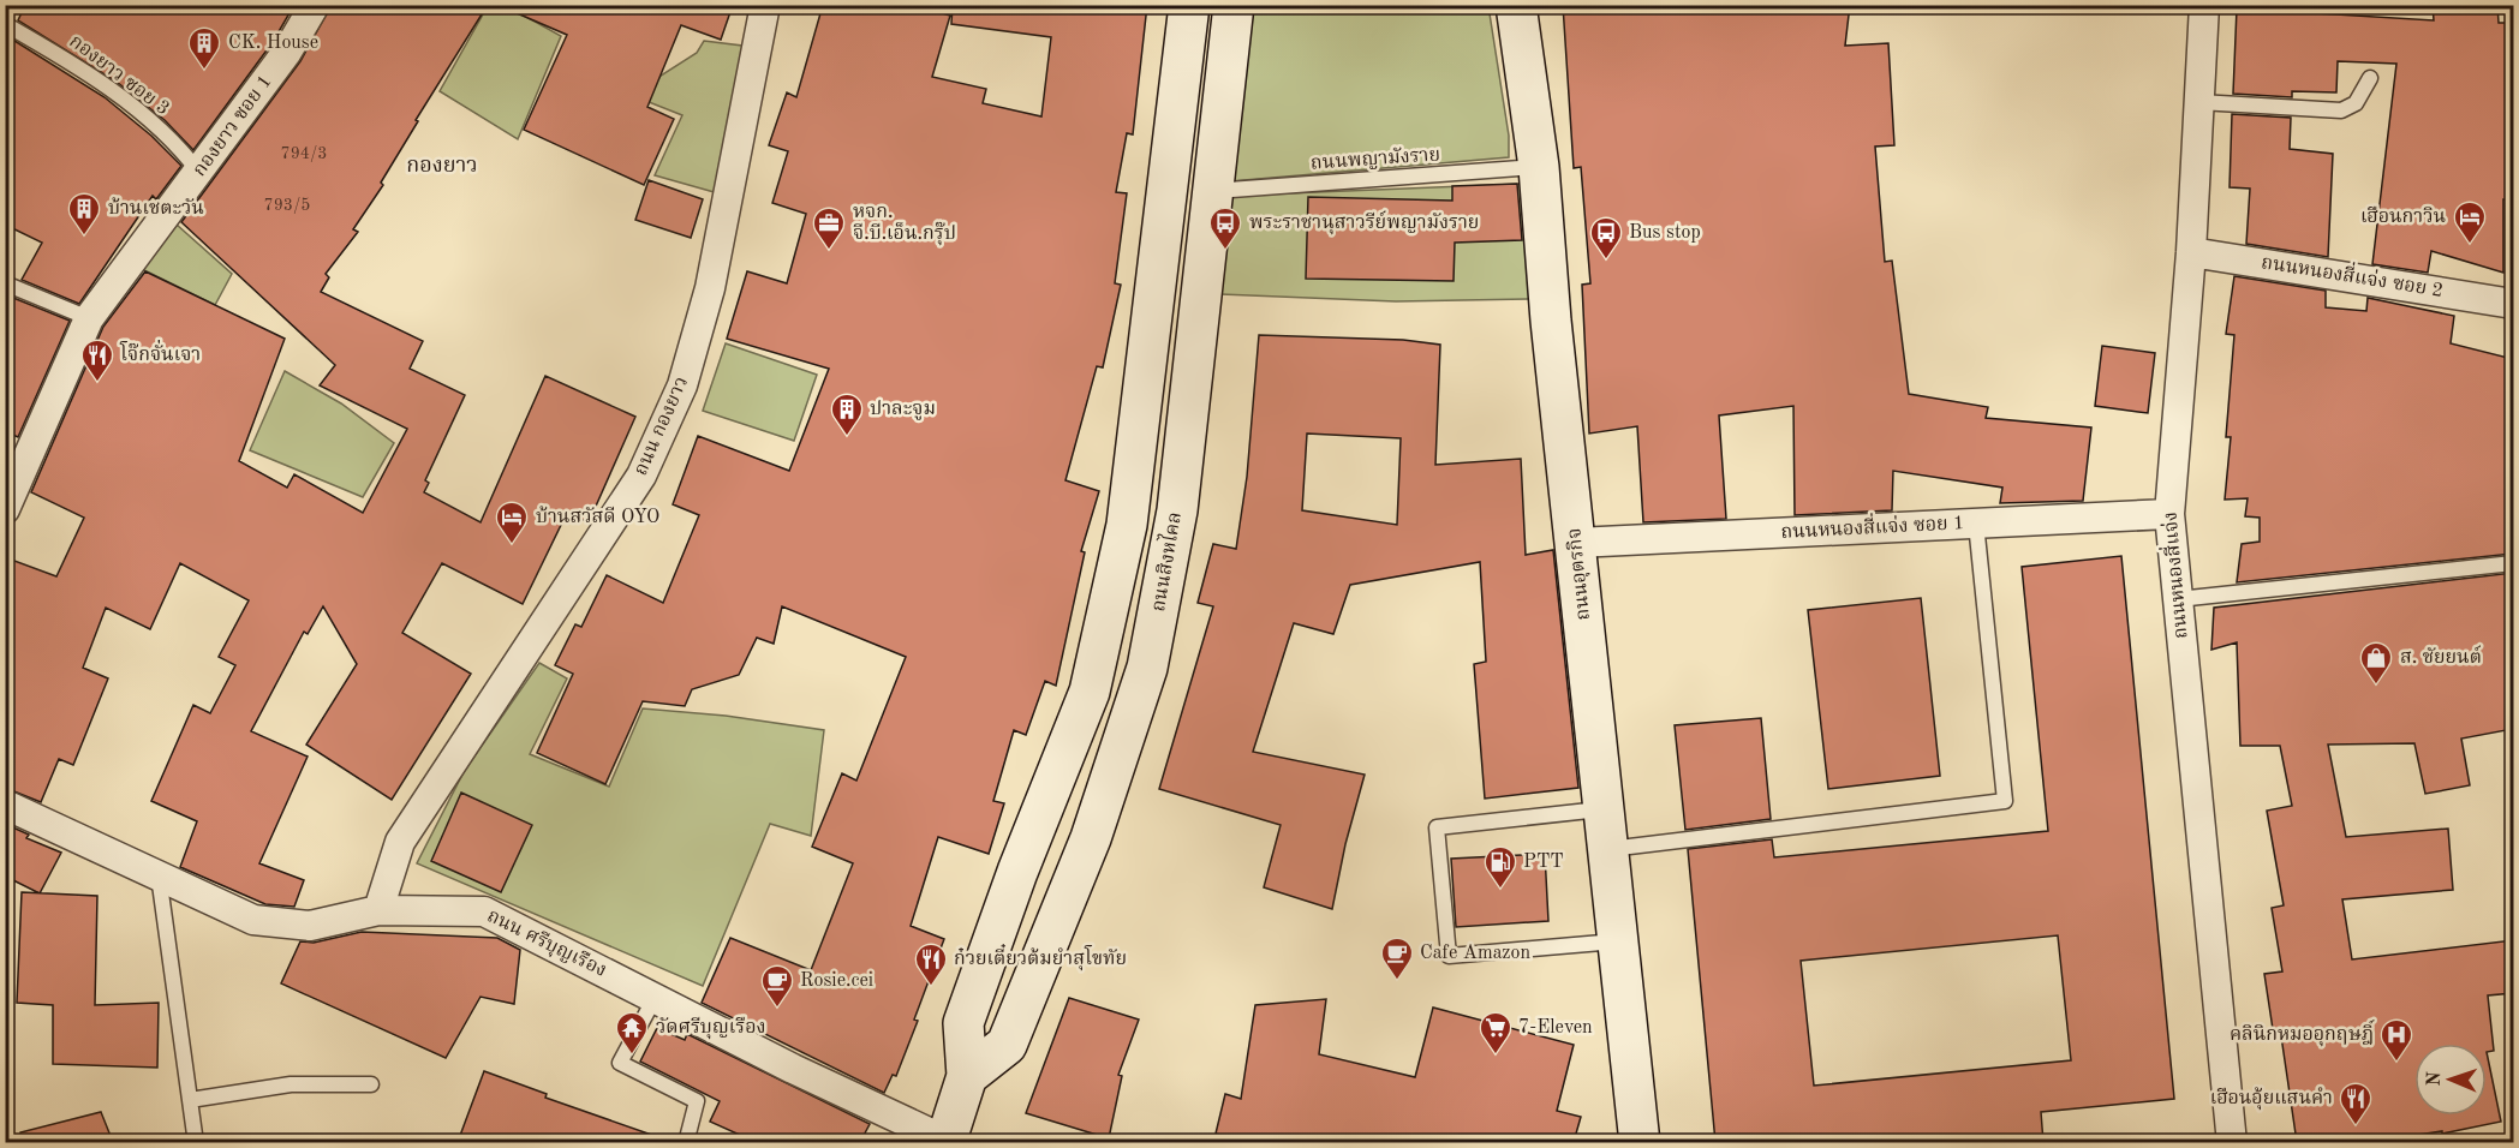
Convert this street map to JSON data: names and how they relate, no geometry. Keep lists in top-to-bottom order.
{
  "streets": {
    "main road": ["ถนนสิงหไคล", "ถนนอุตรกิจ"],
    "street": [
      "กองยาว ซอย 1",
      "ถนนหนองสี่แจ่ง ซอย 2",
      "ถนน กองยาว",
      "ถนนหนองสี่แจ่ง ซอย 1",
      "ถนนหนองสี่แจ่ง",
      "ถนน ศรีบุญเรือง"
    ],
    "lane": ["กองยาว ซอย 3", "ถนนพญามังราย"]
  },
  "crossings": [
    ["กองยาว ซอย 3", "กองยาว ซอย 1"],
    ["ถนนพญามังราย", "ถนนสิงหไคล"],
    ["ถนนพญามังราย", "ถนนอุตรกิจ"],
    ["ถนนหนองสี่แจ่ง ซอย 2", "ถนนหนองสี่แจ่ง"],
    ["ถนน กองยาว", "ถนน ศรีบุญเรือง"],
    ["ถนนหนองสี่แจ่ง ซอย 1", "ถนนอุตรกิจ"],
    ["ถนนหนองสี่แจ่ง ซอย 1", "ถนนหนองสี่แจ่ง"]
  ],
  "districts": ["กองยาว"],
  "places": {
    "building": ["CK. House", "บ้านเชตะวัน", "ปาละจูม"],
    "hotel": ["เฮือนกาวิน", "บ้านสวัสดี OYO"],
    "office": ["หจก. จี.บี.เอ็น.กรุ๊ป"],
    "bus stop": ["พระราชานุสาวรีย์พญามังราย", "Bus stop"],
    "restaurant": ["โจ๊กจั่นเจา", "ก๋วยเตี๋ยวต้มยำสุโขทัย", "เฮือนอุ้ยแสนคำ"],
    "shop": ["ส. ชัยยนต์"],
    "fuel station": ["PTT"],
    "cafe": ["Cafe Amazon", "Rosie.cei"],
    "temple": ["วัดศรีบุญเรือง"],
    "supermarket": ["7-Eleven"],
    "hospital": ["คลินิกหมออุกฤษฎิ์"]
  },
  "house_numbers": ["794/3", "793/5"],
  "north": "left"
}
